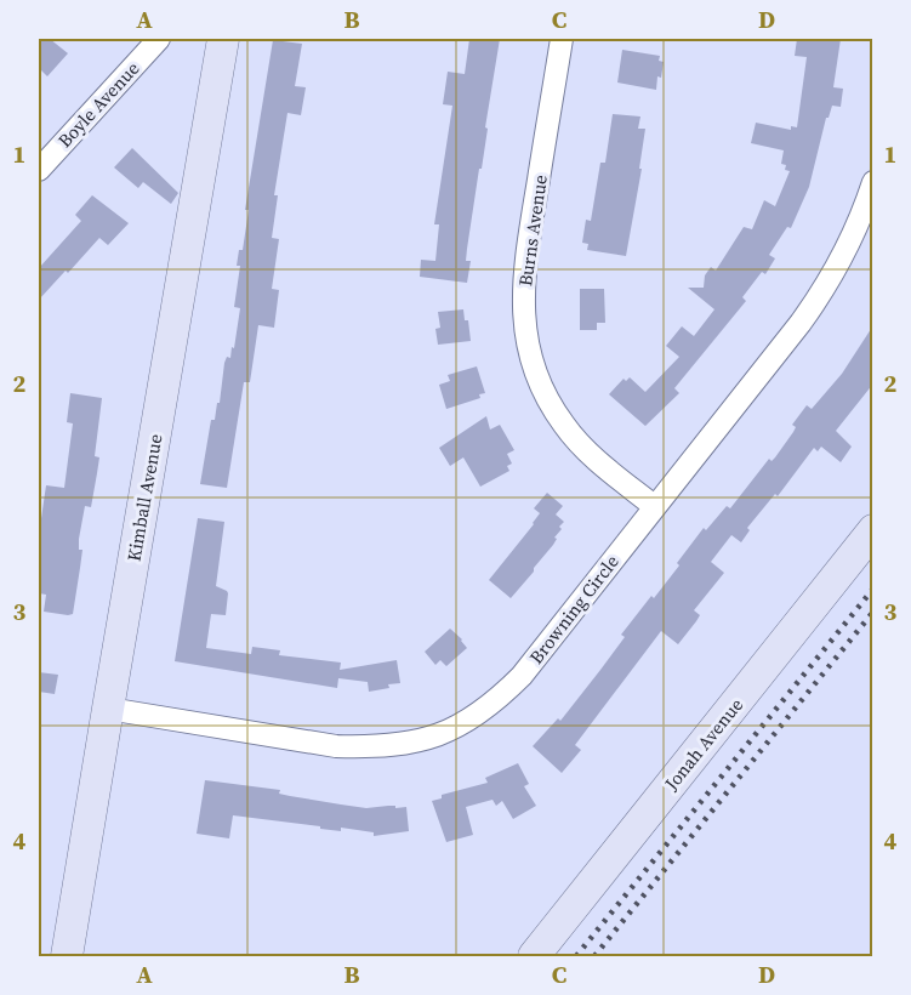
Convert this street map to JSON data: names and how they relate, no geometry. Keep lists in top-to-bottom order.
{
  "streets": {
    "street": [
      "Boyle Avenue",
      "Burns Avenue",
      "Kimball Avenue",
      "Browning Circle",
      "Jonah Avenue"
    ]
  },
  "crossings": [
    ["Burns Avenue", "Browning Circle"],
    ["Kimball Avenue", "Browning Circle"]
  ],
  "grid": {
    "columns": [
      "A",
      "B",
      "C",
      "D"
    ],
    "rows": [
      "1",
      "2",
      "3",
      "4"
    ]
  }
}
